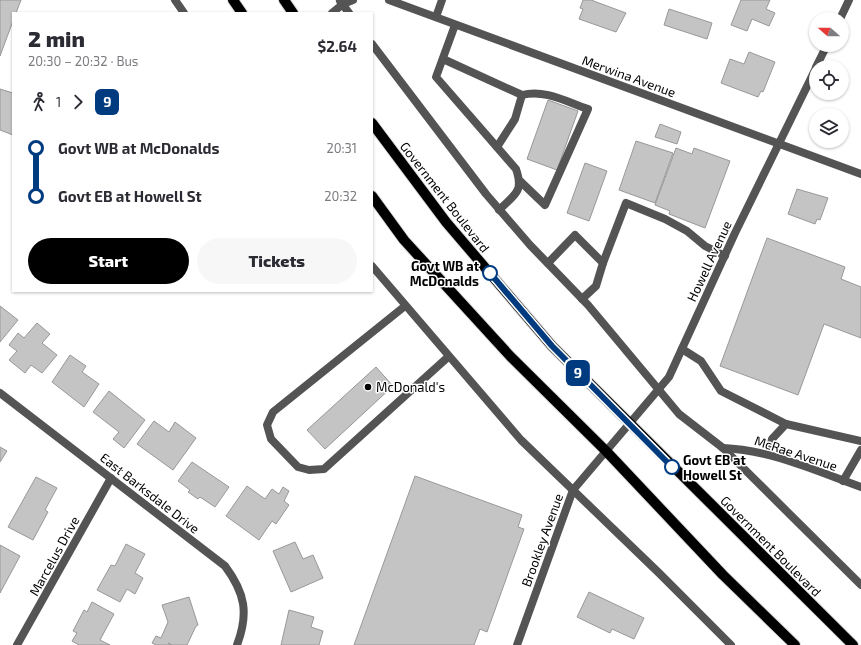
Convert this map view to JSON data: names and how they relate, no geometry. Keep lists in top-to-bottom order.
{
  "streets": {
    "main road": ["Government Boulevard"],
    "street": [
      "Merwina Avenue",
      "Howell Avenue",
      "McRae Avenue",
      "East Barksdale Drive",
      "Brookley Avenue",
      "Marcelus Drive"
    ]
  },
  "crossings": [
    ["Merwina Avenue", "Howell Avenue"],
    ["Government Boulevard", "Howell Avenue"],
    ["Howell Avenue", "Brookley Avenue"],
    ["East Barksdale Drive", "Marcelus Drive"]
  ],
  "places": ["Govt WB at McDonalds", "McDonald's", "Govt EB at Howell St"],
  "lines": ["bus line 9"],
  "north": "left",
  "page": {
    "on_map": "9",
    "heading": ["2 min", "20:30 – 20:32 · Bus", "$2.64"],
    "legs": ["1", "9"],
    "list": [
      {
        "name": "Govt WB at McDonalds",
        "value": "20:31"
      },
      {
        "name": "Govt EB at Howell St",
        "value": "20:32"
      }
    ],
    "buttons": ["Start", "Tickets"]
  }
}
